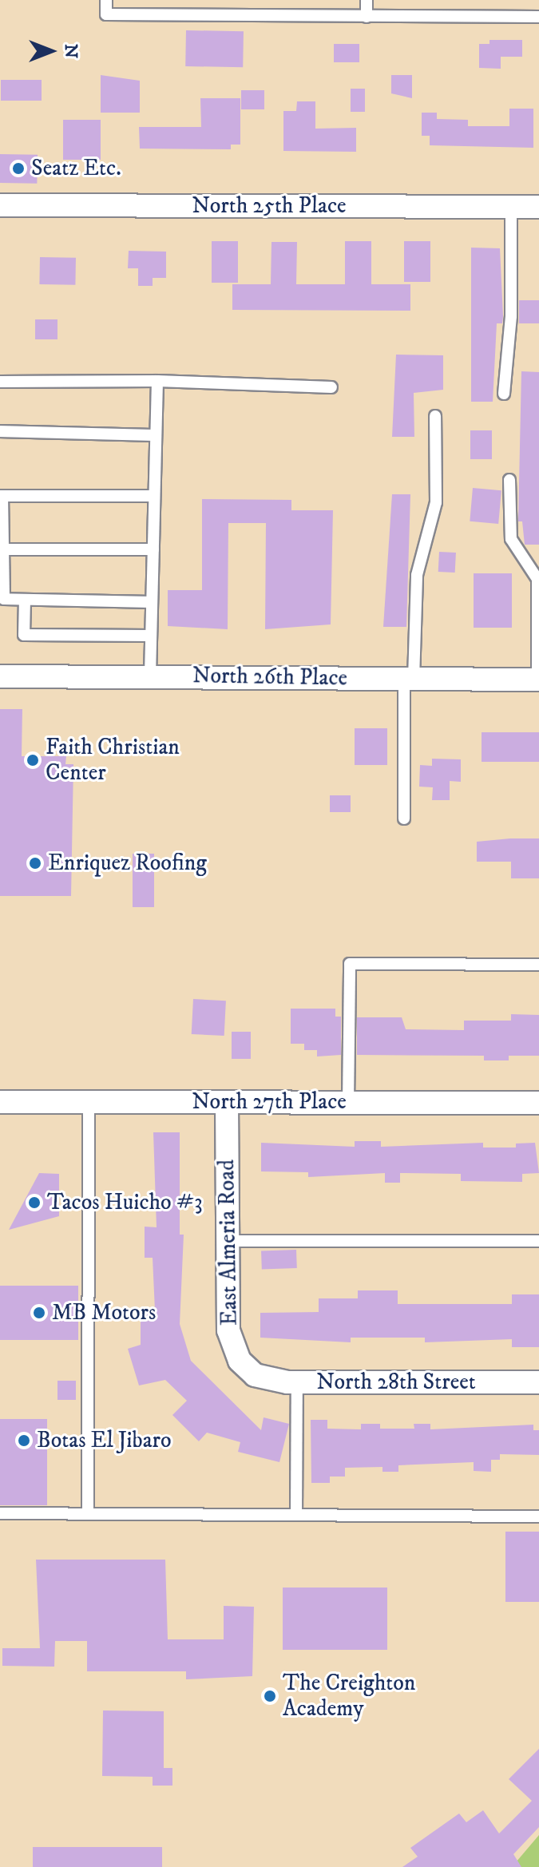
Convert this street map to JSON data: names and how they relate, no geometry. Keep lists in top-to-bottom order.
{
  "streets": {
    "street": [
      "North 25th Place",
      "North 26th Place",
      "North 27th Place",
      "East Almeria Road",
      "North 28th Street"
    ]
  },
  "crossings": [
    ["North 27th Place", "East Almeria Road"],
    ["East Almeria Road", "North 28th Street"]
  ],
  "places": [
    "Seatz Etc.",
    "Faith Christian Center",
    "Enriquez Roofing",
    "Tacos Huicho #3",
    "MB Motors",
    "Botas El Jibaro",
    "The Creighton Academy"
  ],
  "north": "right"
}
